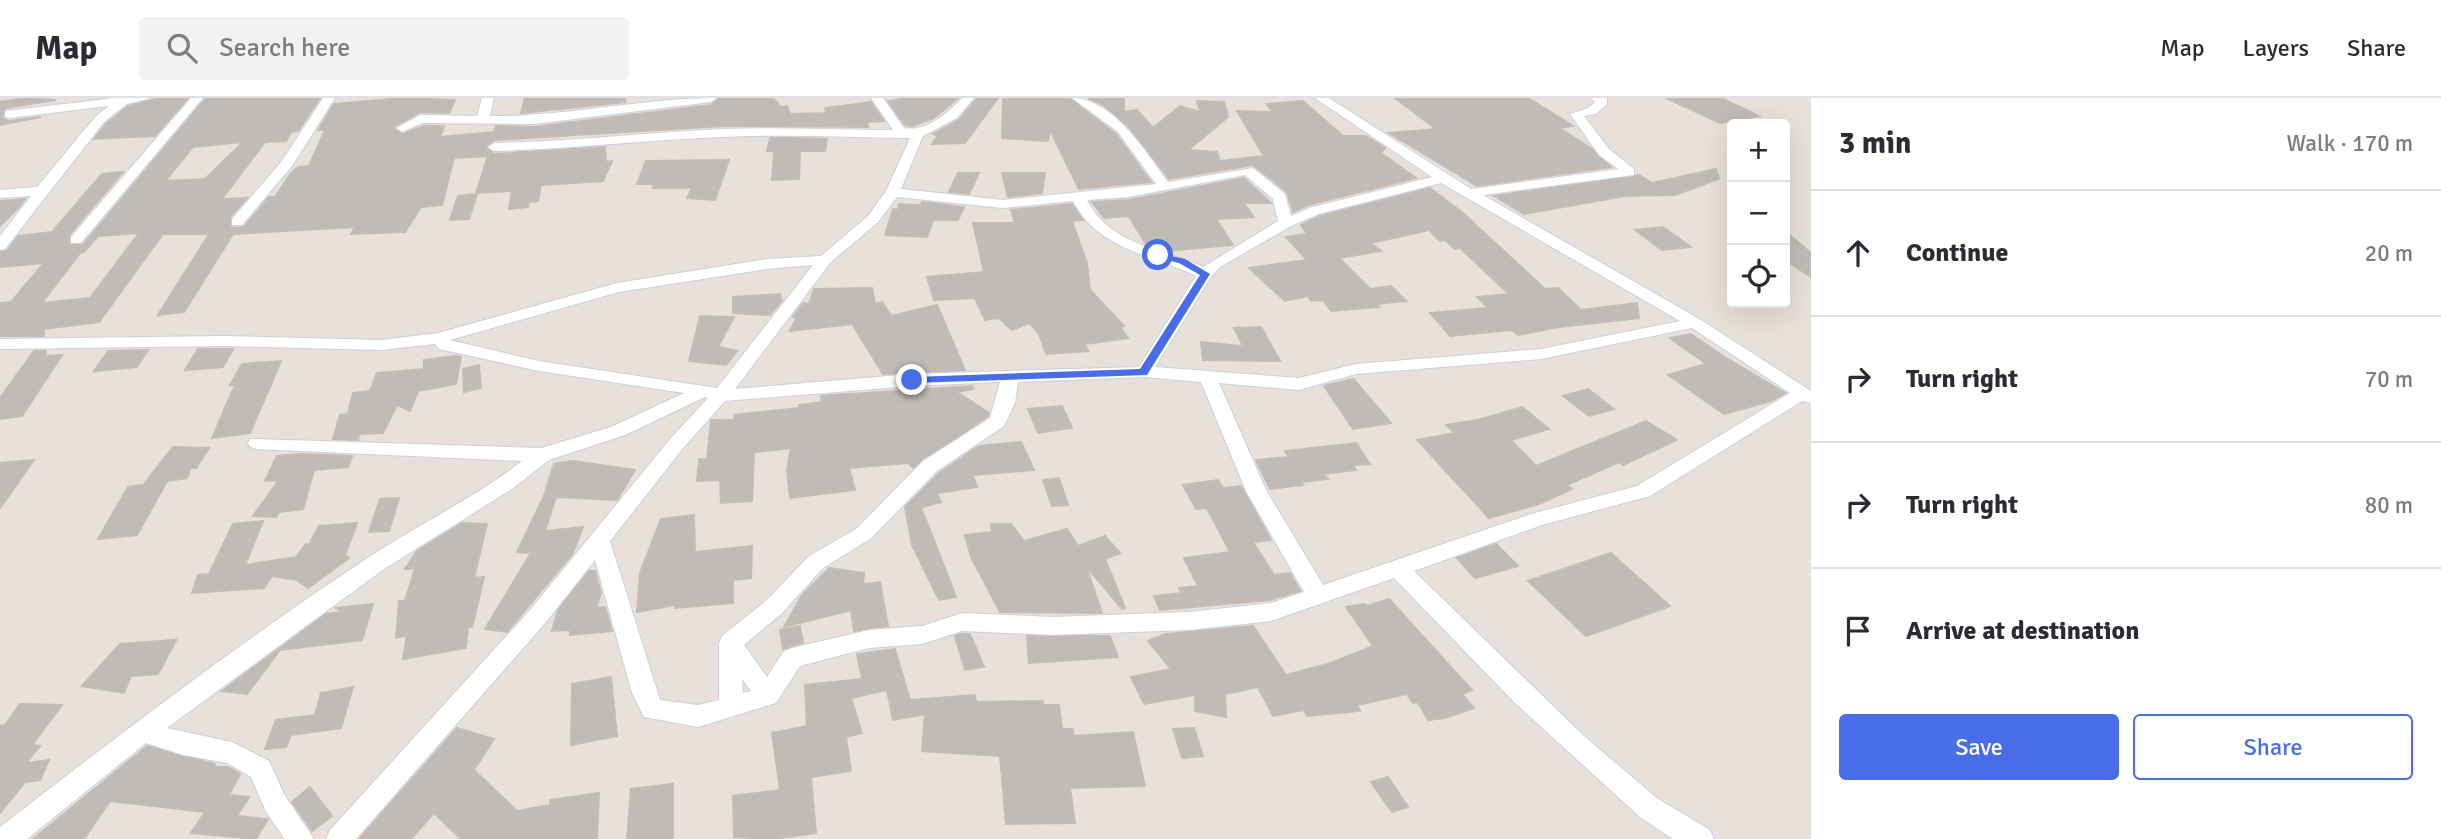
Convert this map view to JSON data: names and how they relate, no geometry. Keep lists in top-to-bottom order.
{
  "page": {
    "header": "Map",
    "search": "Search here",
    "nav": ["Map", "Layers", "Share"],
    "heading": ["3 min", "Walk · 170 m"],
    "map_buttons": ["+", "−"],
    "list": [
      ["Continue", "20 m"],
      ["Turn right", "70 m"],
      ["Turn right", "80 m"],
      "Arrive at destination"
    ],
    "buttons": ["Save", "Share"]
  }
}
